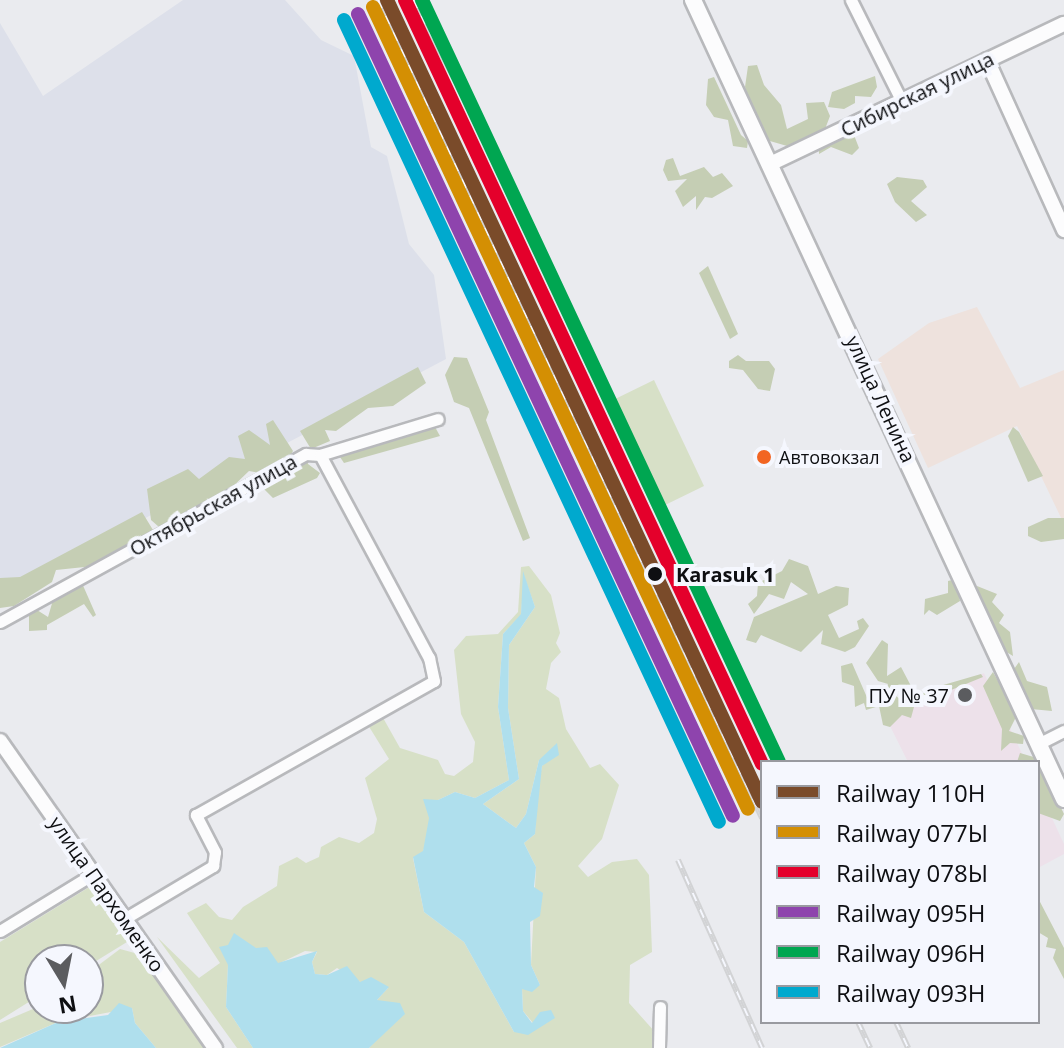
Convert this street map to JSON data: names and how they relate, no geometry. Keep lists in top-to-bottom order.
{
  "streets": {
    "main road": ["улица Ленина"],
    "street": ["Сибирская улица", "Октябрьская улица", "улица Пархоменко"]
  },
  "crossings": [
    ["Сибирская улица", "улица Ленина"]
  ],
  "places": ["Автовокзал", "Karasuk 1", "ПУ № 37"],
  "lines": [
    "rail line 110Н",
    "rail line 078Ы",
    "rail line 096Н",
    "rail line 077Ы",
    "rail line 095Н",
    "rail line 093Н"
  ],
  "legend": [
    "Railway 110Н",
    "Railway 077Ы",
    "Railway 078Ы",
    "Railway 095Н",
    "Railway 096Н",
    "Railway 093Н"
  ],
  "north": "bottom"
}
